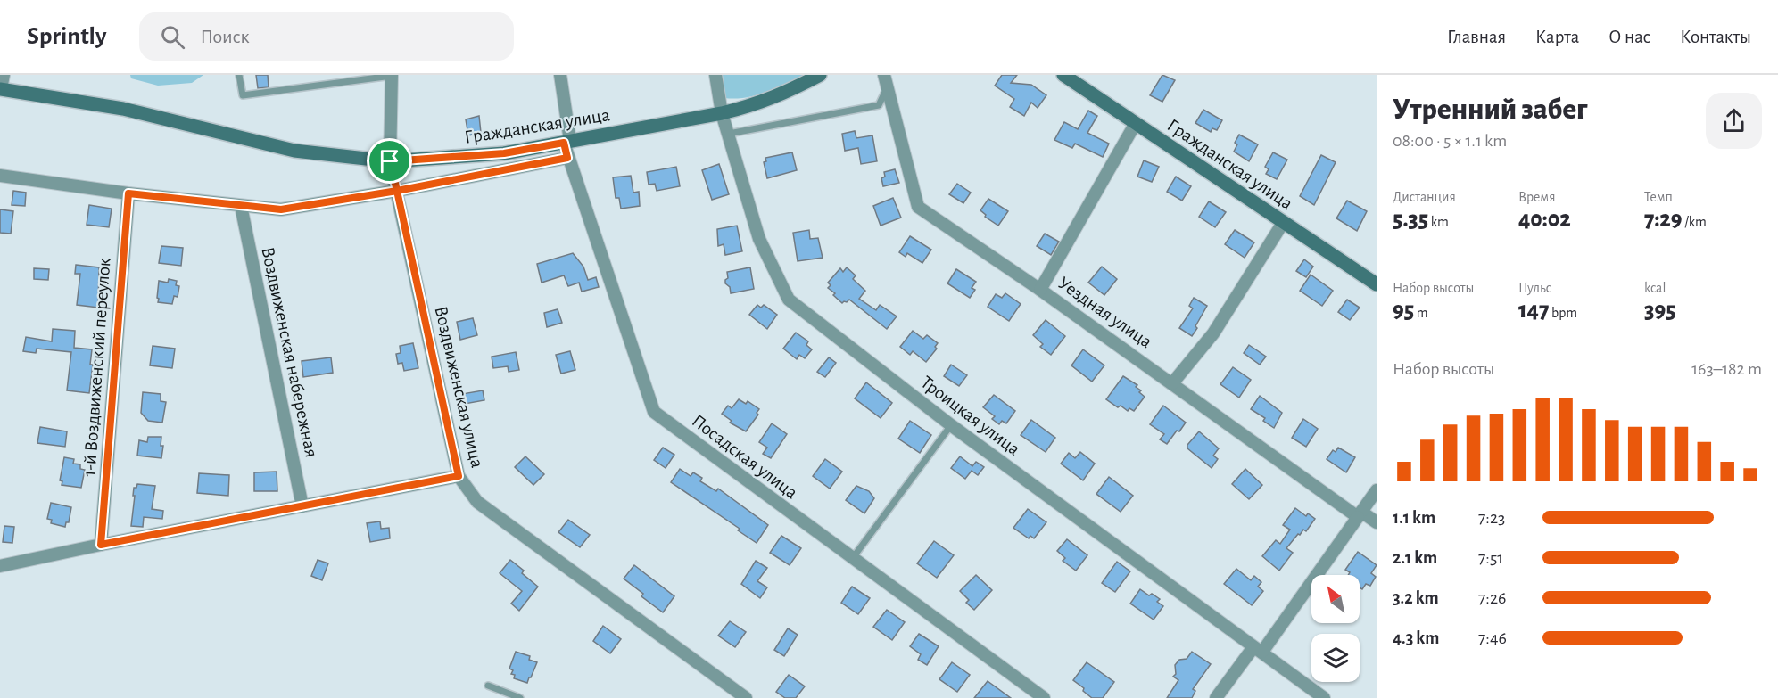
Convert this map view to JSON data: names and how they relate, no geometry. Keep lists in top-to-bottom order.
{
  "streets": {
    "street": [
      "Гражданская улица",
      "Уездная улица",
      "Воздвиженская набережная",
      "1-й Воздвиженский переулок",
      "Воздвиженская улица",
      "Троицкая улица",
      "Посадская улица"
    ]
  },
  "crossings": [
    ["Гражданская улица", "Воздвиженская улица"],
    ["Гражданская улица", "Троицкая улица"],
    ["Гражданская улица", "Посадская улица"]
  ],
  "north": "top left",
  "page": {
    "header": "Sprintly",
    "search": "Поиск",
    "nav": [
      "Главная",
      "Карта",
      "О нас",
      "Контакты"
    ],
    "heading": ["Утренний забег", "08:00 · 5 × 1.1 km"],
    "stats": [
      ["Дистанция", "5.35 km"],
      ["Время", "40:02"],
      ["Темп", "7:29 /km"],
      ["Набор высоты", "95 m"],
      ["Пульс", "147 bpm"],
      ["kcal", "395"]
    ],
    "chart": ["Набор высоты", "163–182 m"],
    "list": [
      {
        "name": "1.1 km",
        "note": "7:23"
      },
      {
        "name": "2.1 km",
        "note": "7:51"
      },
      {
        "name": "3.2 km",
        "note": "7:26"
      },
      {
        "name": "4.3 km",
        "note": "7:46"
      }
    ]
  }
}
